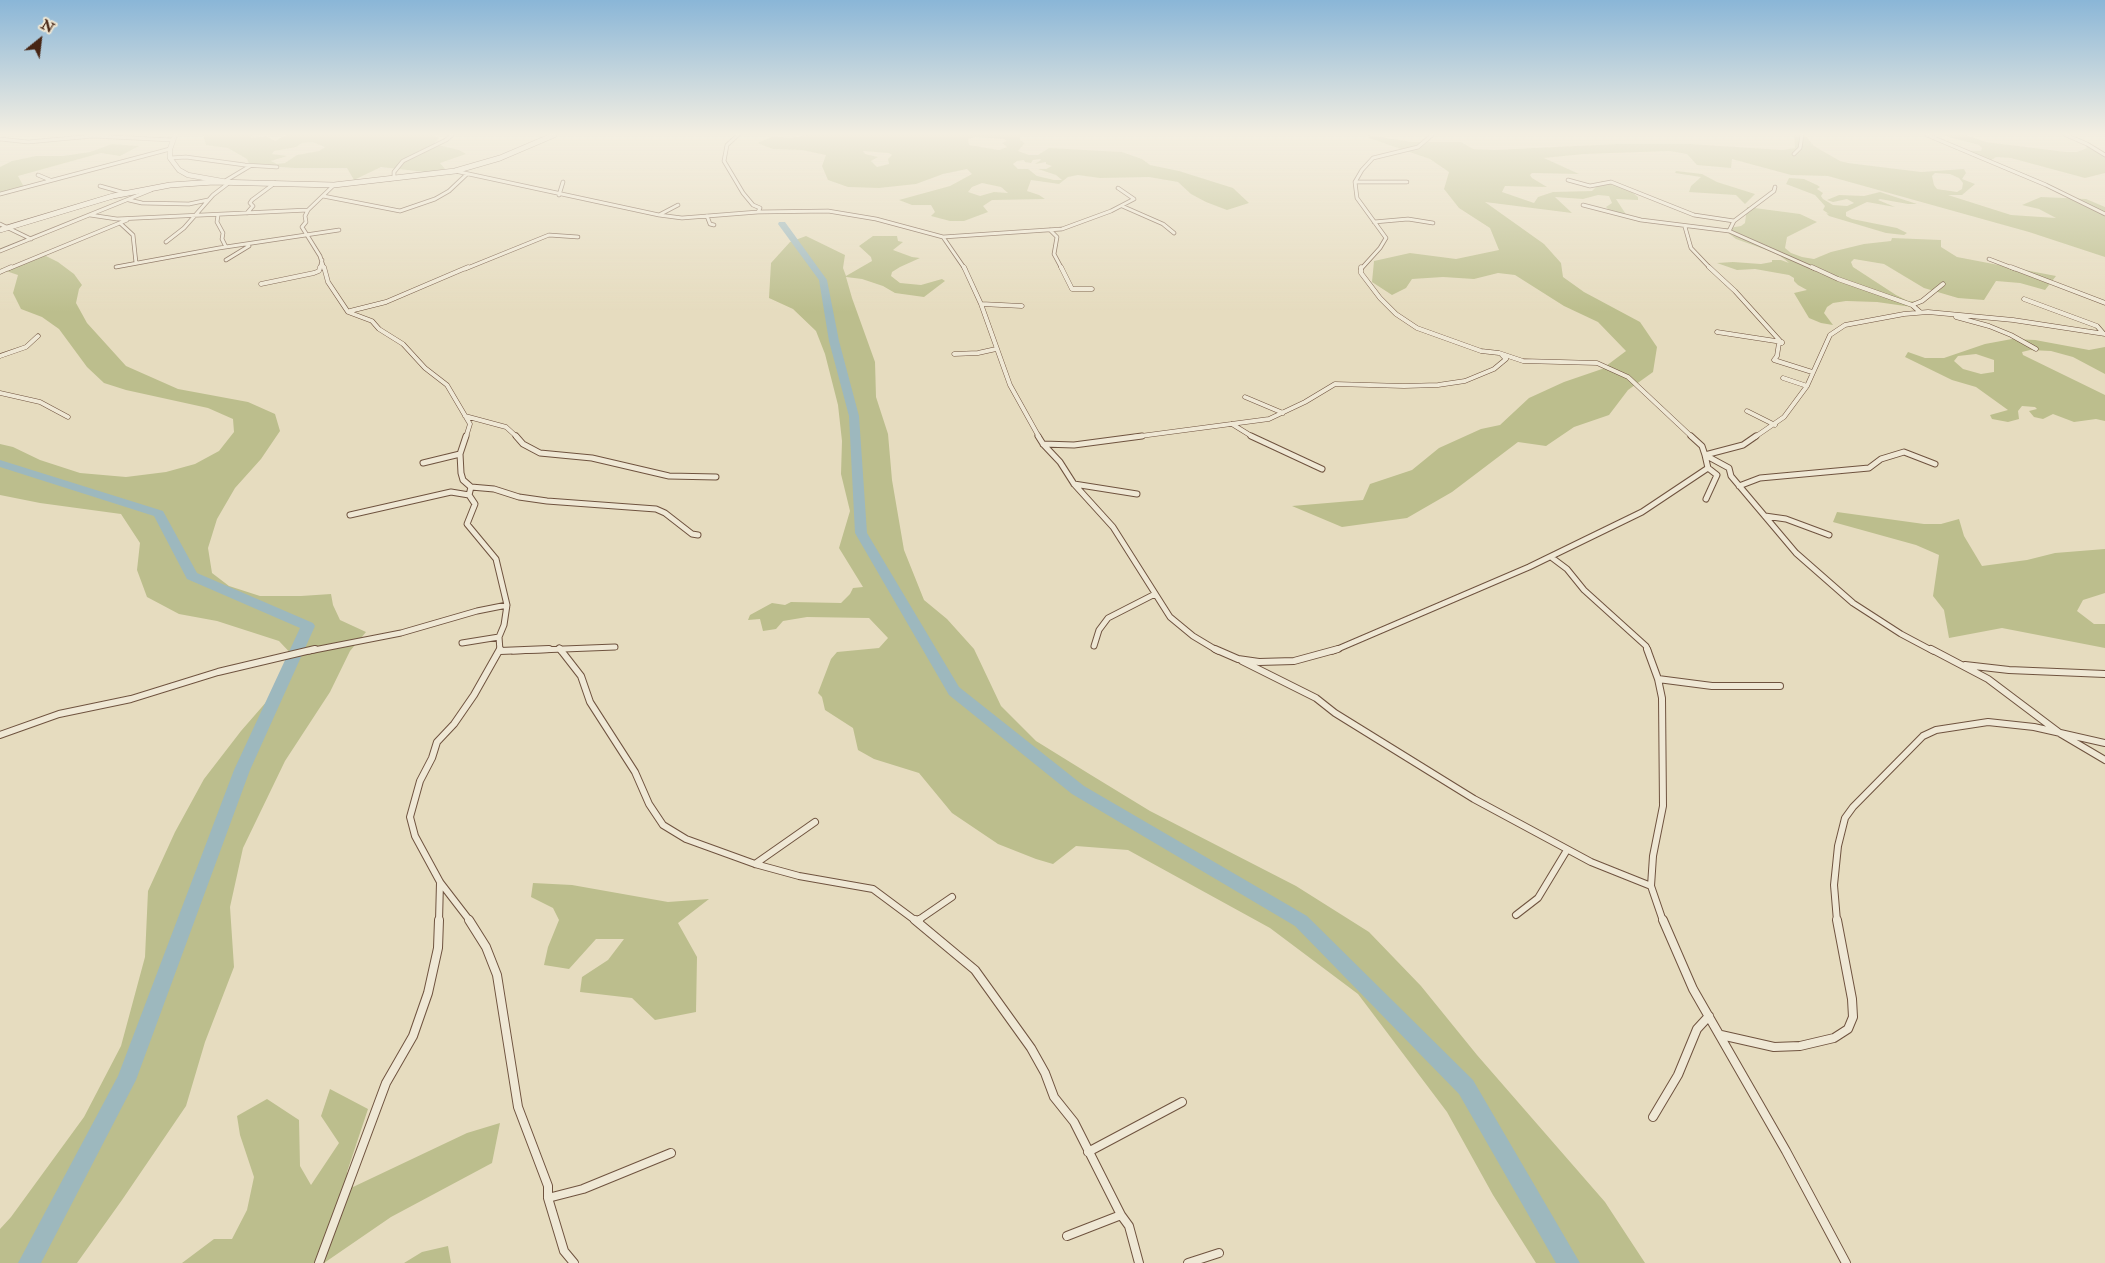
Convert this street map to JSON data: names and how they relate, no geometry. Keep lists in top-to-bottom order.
{
  "north": "top right"
}
